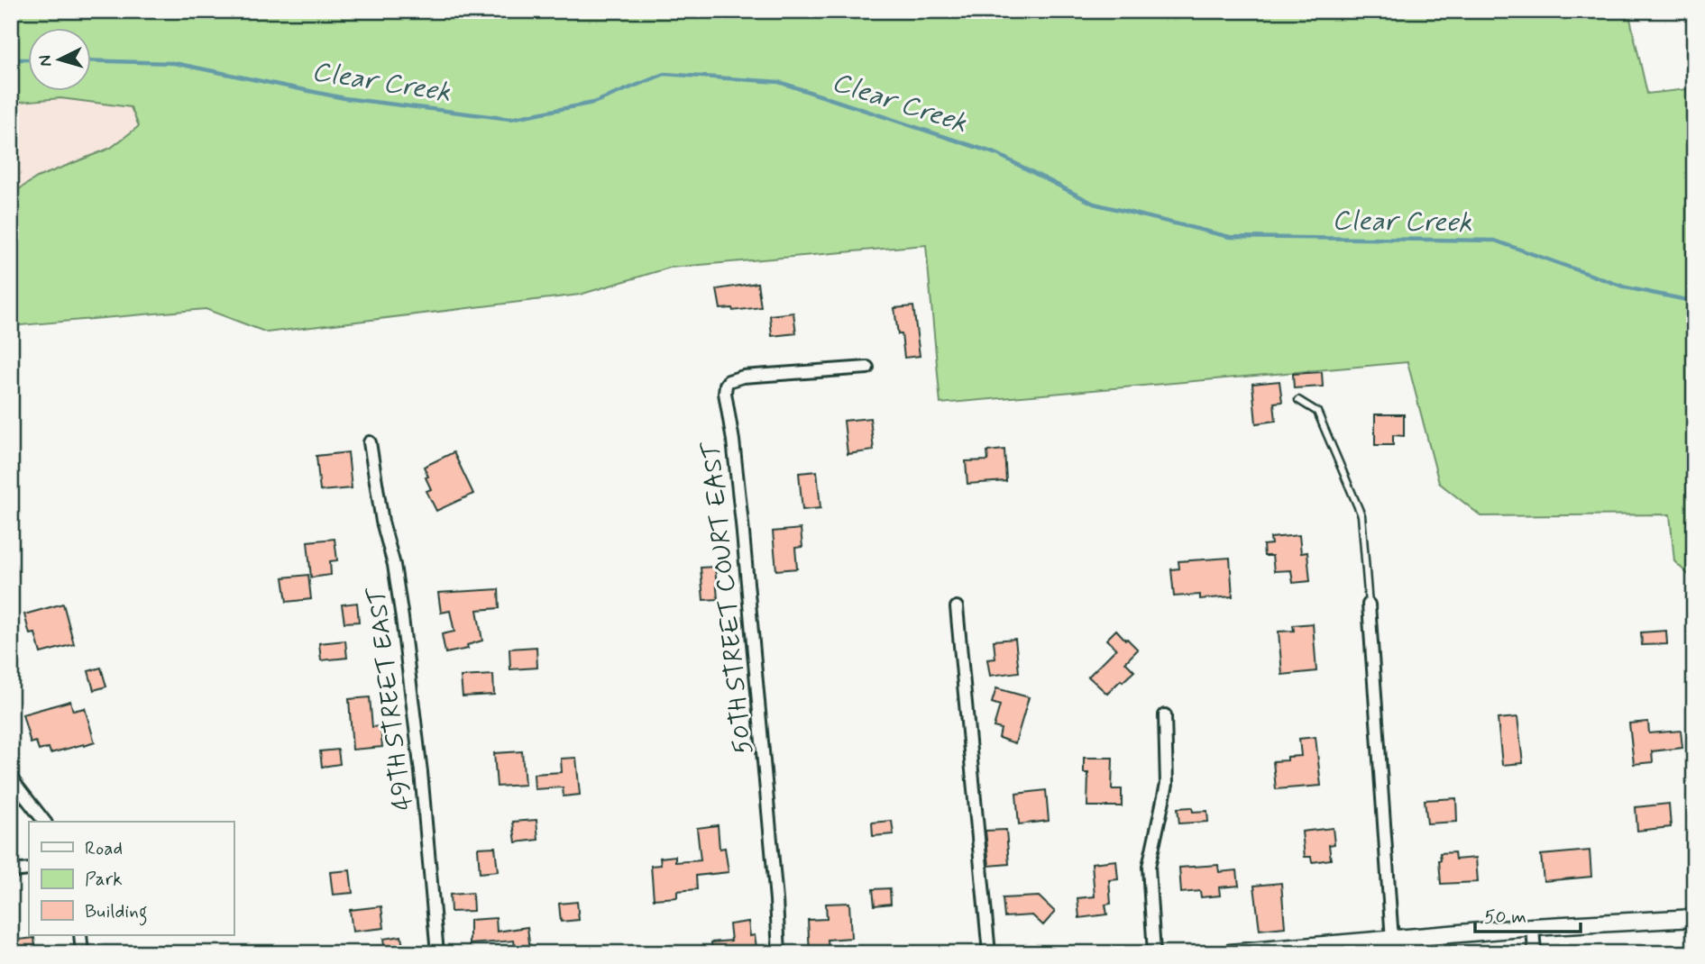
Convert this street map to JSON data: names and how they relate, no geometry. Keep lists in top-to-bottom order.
{
  "streets": {
    "street": ["50TH STREET COURT EAST", "49TH STREET EAST"]
  },
  "water": ["Clear Creek"],
  "legend": ["Road", "Park", "Building"],
  "scale_bar": "50 m",
  "north": "left"
}
